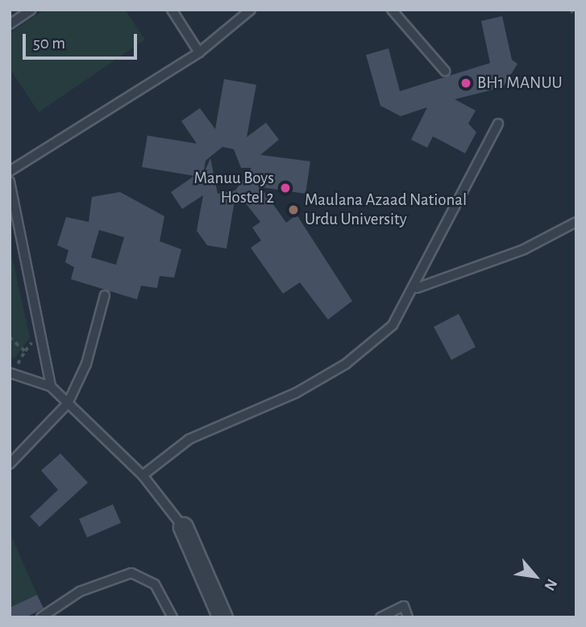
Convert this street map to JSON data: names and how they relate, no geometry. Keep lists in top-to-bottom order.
{
  "places": ["BH1 MANUU", "Manuu Boys Hostel 2", "Maulana Azaad National Urdu University"],
  "scale_bar": "50 m",
  "north": "bottom right"
}
